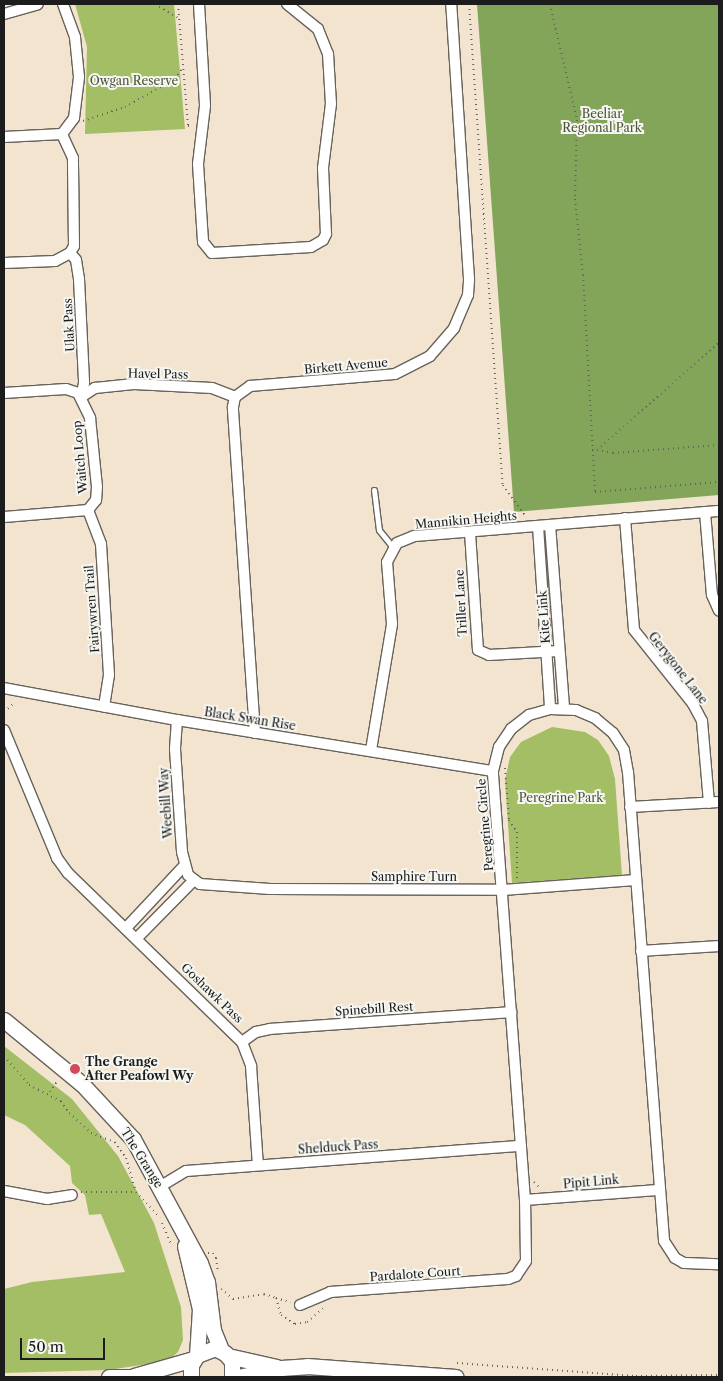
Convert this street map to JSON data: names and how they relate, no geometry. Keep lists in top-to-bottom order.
{
  "streets": {
    "street": [
      "Ulak Pass",
      "Birkett Avenue",
      "Havel Pass",
      "Waitch Loop",
      "Mannikin Heights",
      "Triller Lane",
      "Fairywren Trail",
      "Kite Link",
      "Gerygone Lane",
      "Black Swan Rise",
      "Weebill Way",
      "Peregrine Circle",
      "Samphire Turn",
      "Goshawk Pass",
      "Spinebill Rest",
      "Shelduck Pass",
      "The Grange",
      "Pipit Link",
      "Pardalote Court"
    ]
  },
  "crossings": [
    ["Ulak Pass", "Havel Pass"],
    ["Ulak Pass", "Waitch Loop"],
    ["Birkett Avenue", "Havel Pass"],
    ["Havel Pass", "Waitch Loop"],
    ["Waitch Loop", "Fairywren Trail"],
    ["Mannikin Heights", "Triller Lane"],
    ["Mannikin Heights", "Kite Link"],
    ["Mannikin Heights", "Gerygone Lane"],
    ["Triller Lane", "Kite Link"],
    ["Fairywren Trail", "Black Swan Rise"],
    ["Kite Link", "Peregrine Circle"],
    ["Black Swan Rise", "Weebill Way"],
    ["Black Swan Rise", "Peregrine Circle"],
    ["Peregrine Circle", "Samphire Turn"],
    ["Peregrine Circle", "Spinebill Rest"],
    ["Peregrine Circle", "Shelduck Pass"],
    ["Peregrine Circle", "Pipit Link"],
    ["Peregrine Circle", "Pardalote Court"],
    ["Goshawk Pass", "Spinebill Rest"],
    ["Goshawk Pass", "Shelduck Pass"],
    ["Shelduck Pass", "The Grange"]
  ],
  "parks": ["Owgan Reserve", "Beeliar Regional Park", "Peregrine Park"],
  "places": ["The Grange After Peafowl Wy"],
  "scale_bar": "50 m"
}
